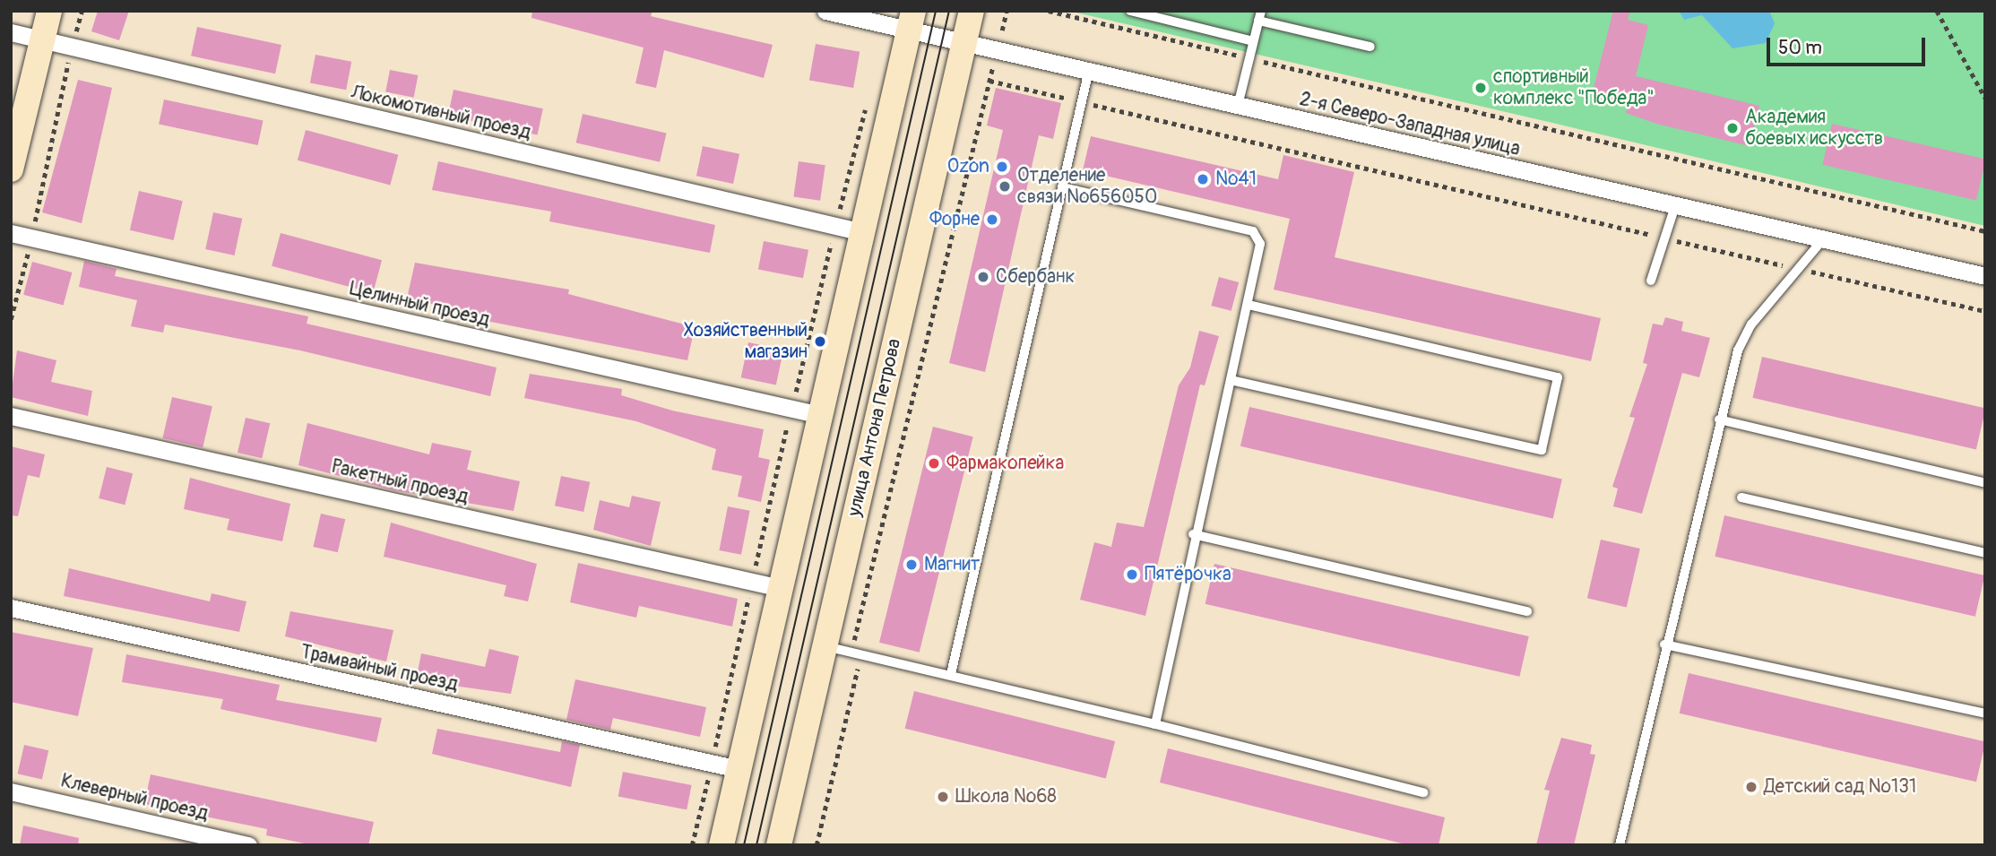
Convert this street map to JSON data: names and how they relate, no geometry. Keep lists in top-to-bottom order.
{
  "streets": {
    "main road": ["улица Антона Петрова"],
    "street": [
      "Локомотивный проезд",
      "2-я Северо-Западная улица",
      "Целинный проезд",
      "Ракетный проезд",
      "Трамвайный проезд",
      "Клеверный проезд"
    ]
  },
  "crossings": [
    ["2-я Северо-Западная улица", "улица Антона Петрова"]
  ],
  "places": [
    "спортивный комплекс \"Победа\"",
    "Академия боевых искусств",
    "Ozon",
    "№41",
    "Отделение связи №656050",
    "Форне",
    "Сбербанк",
    "Хозяйственный магазин",
    "Фармакопейка",
    "Магнит",
    "Пятёрочка",
    "Детский сад №131",
    "Школа №68"
  ],
  "scale_bar": "50 m"
}
